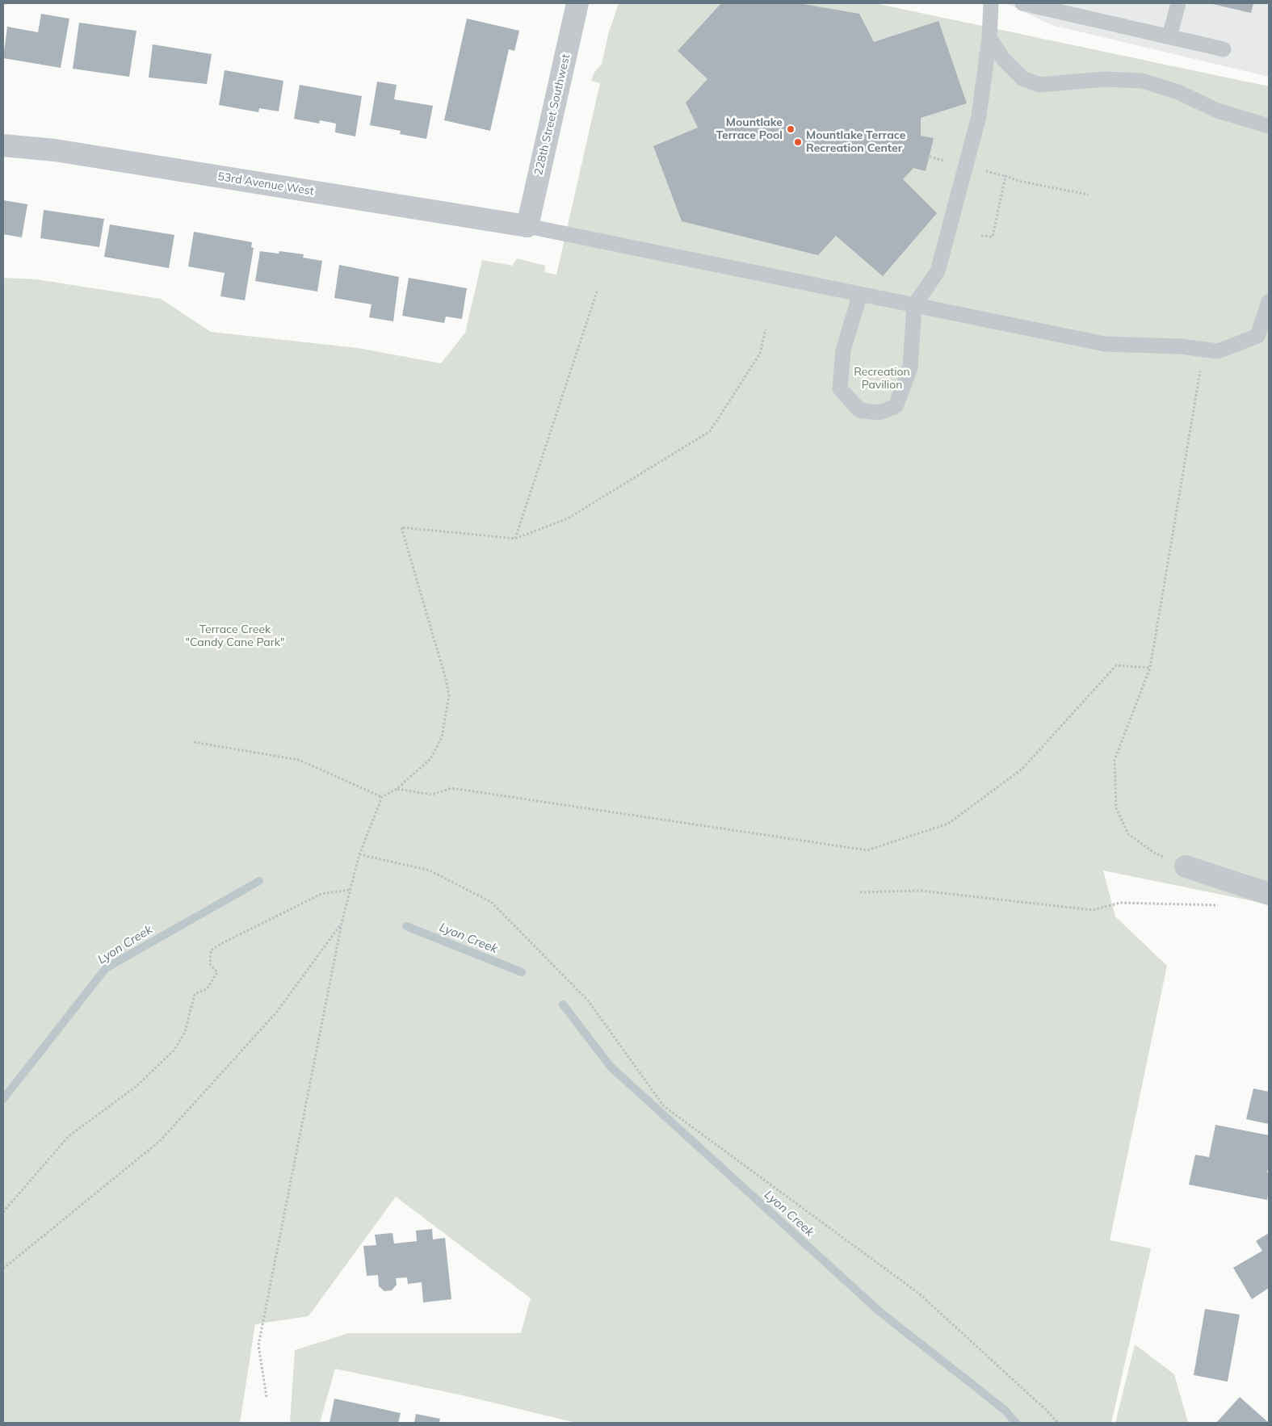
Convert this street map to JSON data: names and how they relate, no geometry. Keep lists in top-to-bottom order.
{
  "streets": {
    "street": ["228th Street Southwest", "53rd Avenue West"]
  },
  "crossings": [
    ["228th Street Southwest", "53rd Avenue West"]
  ],
  "water": ["Lyon Creek"],
  "parks": ["Recreation Pavilion", "Terrace Creek \"Candy Cane Park\""],
  "places": ["Mountlake Terrace Pool", "Mountlake Terrace Recreation Center"]
}
